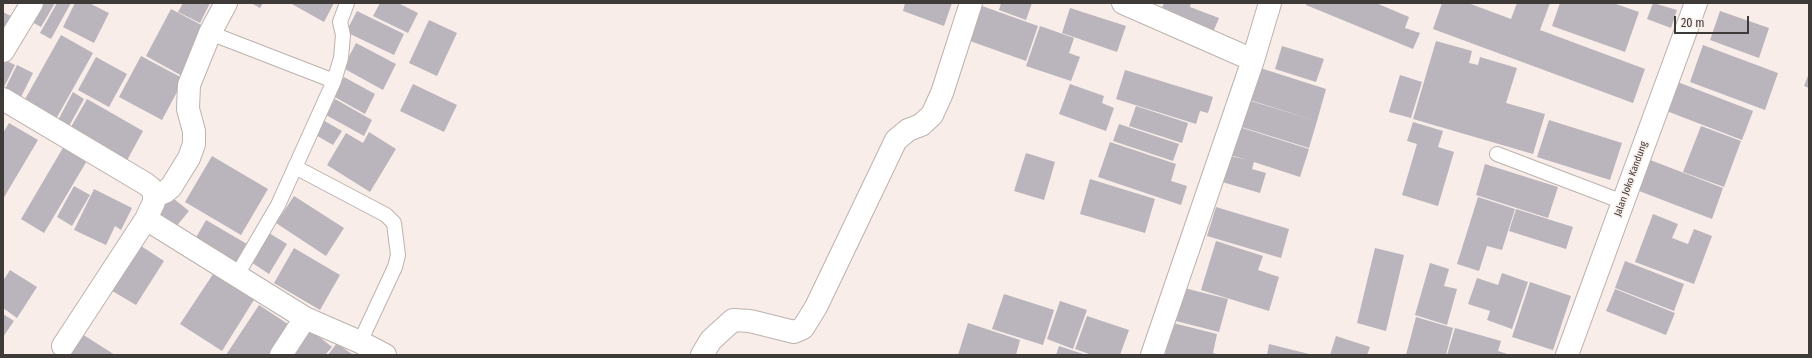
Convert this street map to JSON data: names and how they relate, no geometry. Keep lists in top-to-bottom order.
{
  "streets": {
    "street": ["Jalan Joko Kandung"]
  },
  "scale_bar": "20 m"
}
